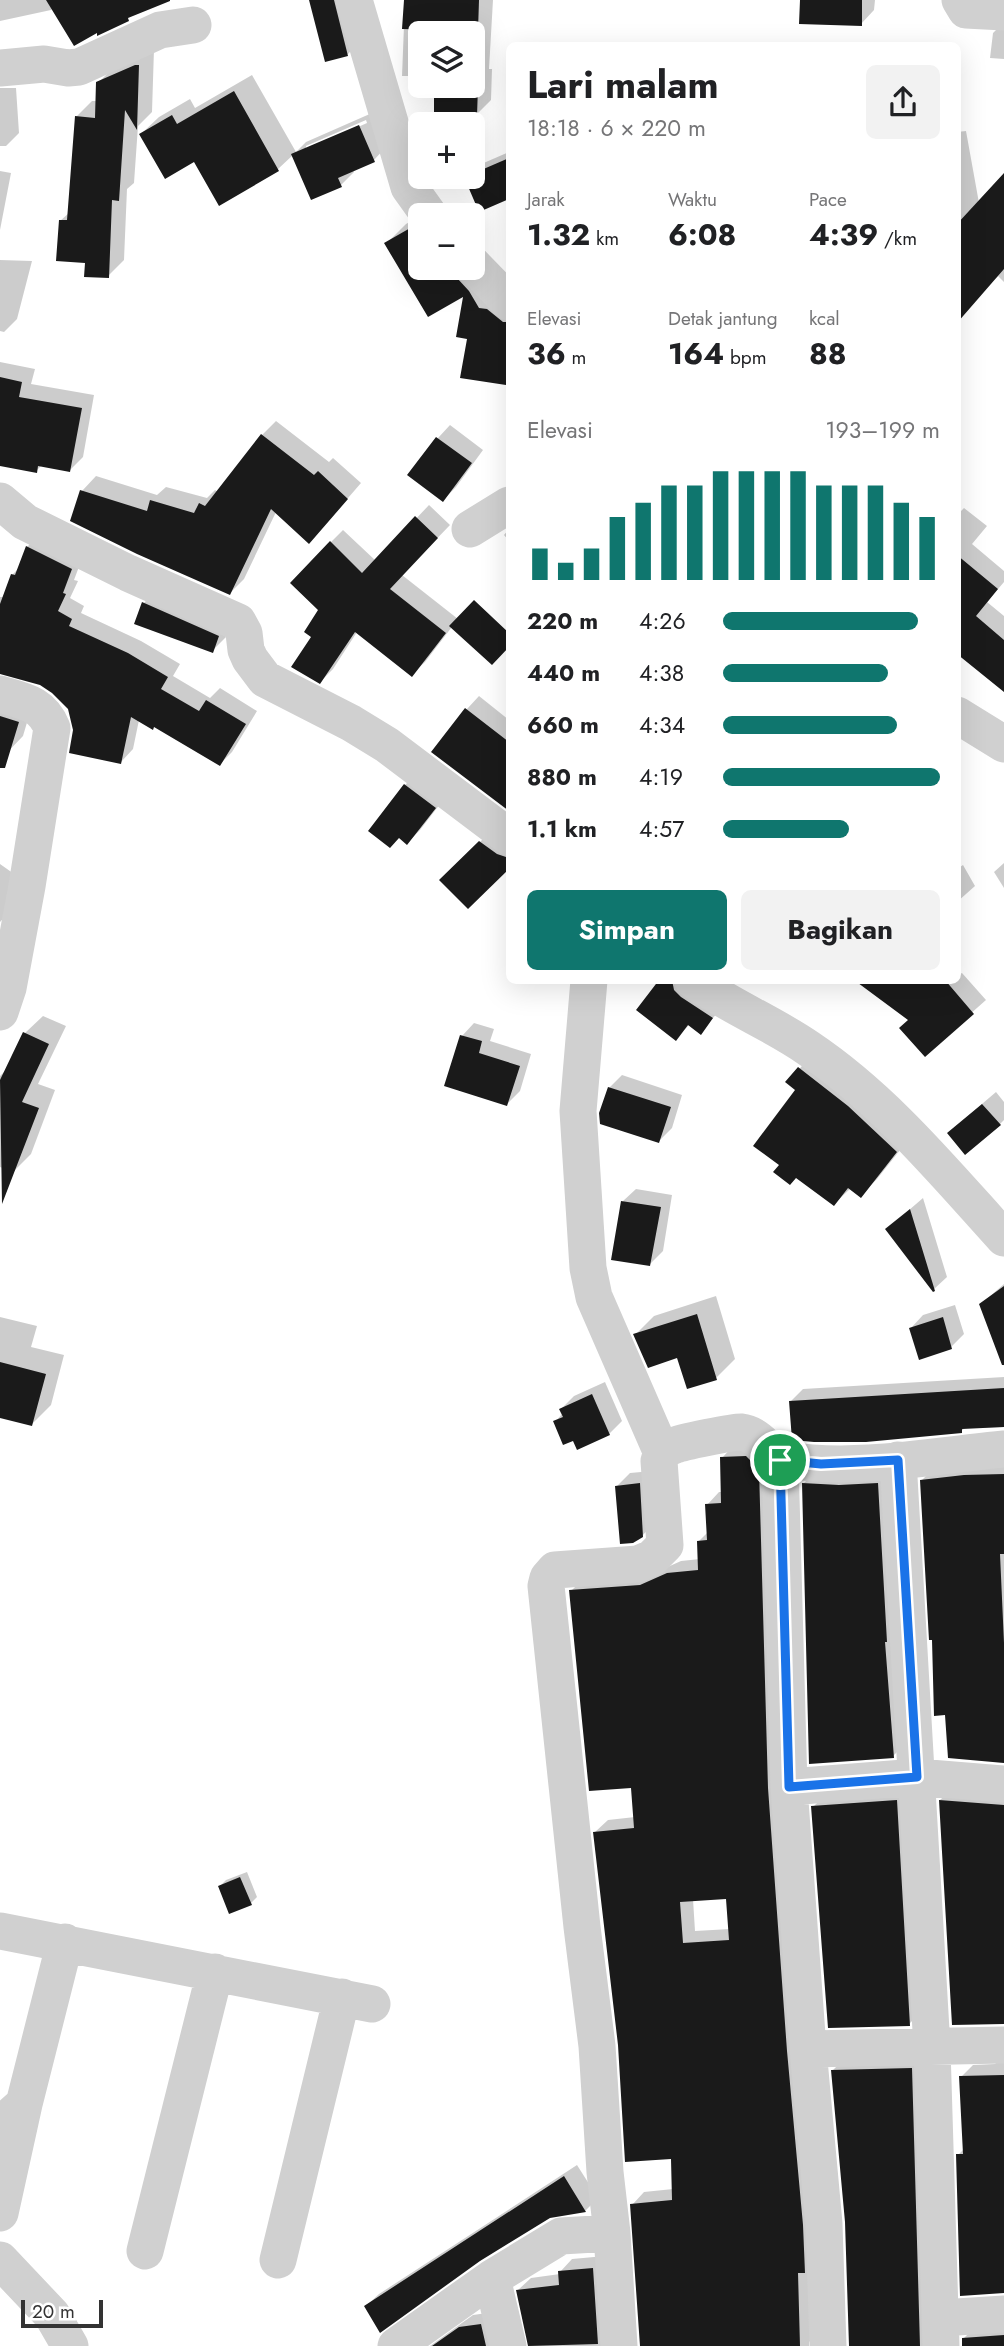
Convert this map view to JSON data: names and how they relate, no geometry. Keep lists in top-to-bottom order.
{
  "scale_bar": "20 m",
  "page": {
    "map_buttons": ["+", "−"],
    "heading": ["Lari malam", "18:18 · 6 × 220 m"],
    "stats": [
      ["Jarak", "1.32 km"],
      ["Waktu", "6:08"],
      ["Pace", "4:39 /km"],
      ["Elevasi", "36 m"],
      ["Detak jantung", "164 bpm"],
      ["kcal", "88"]
    ],
    "chart": ["Elevasi", "193–199 m"],
    "list": [
      {
        "name": "220 m",
        "note": "4:26"
      },
      {
        "name": "440 m",
        "note": "4:38"
      },
      {
        "name": "660 m",
        "note": "4:34"
      },
      {
        "name": "880 m",
        "note": "4:19"
      },
      {
        "name": "1.1 km",
        "note": "4:57"
      }
    ],
    "buttons": ["Simpan", "Bagikan"],
    "scale": "20 m"
  }
}
